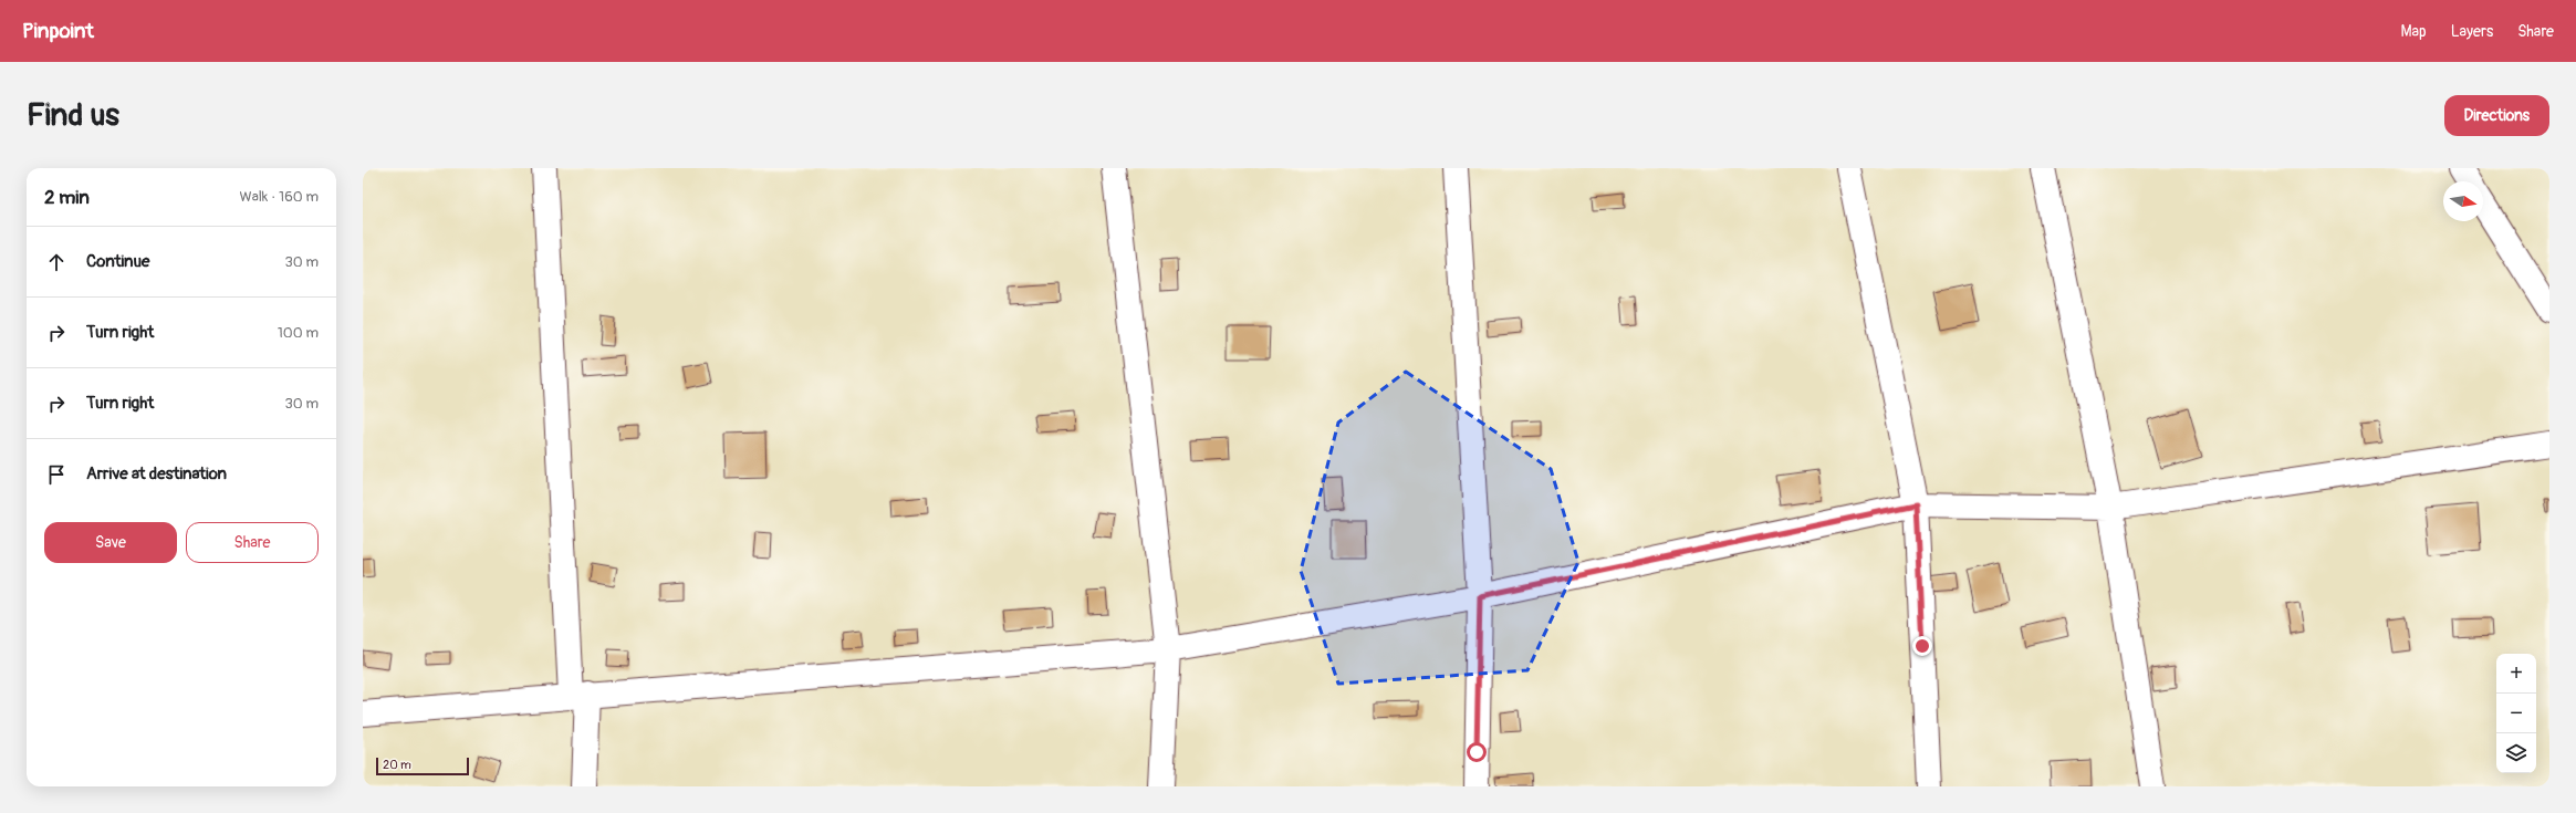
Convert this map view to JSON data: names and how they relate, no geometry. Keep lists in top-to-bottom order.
{
  "scale_bar": "20 m",
  "north": "right",
  "page": {
    "header": "Pinpoint",
    "nav": ["Map", "Layers", "Share"],
    "buttons": [
      "Directions",
      ["Save", "Share"]
    ],
    "title": "Find us",
    "heading": ["2 min", "Walk · 160 m"],
    "list": [
      ["Continue", "30 m"],
      ["Turn right", "100 m"],
      ["Turn right", "30 m"],
      "Arrive at destination"
    ],
    "map_buttons": ["+", "−"],
    "scale": "20 m"
  }
}
